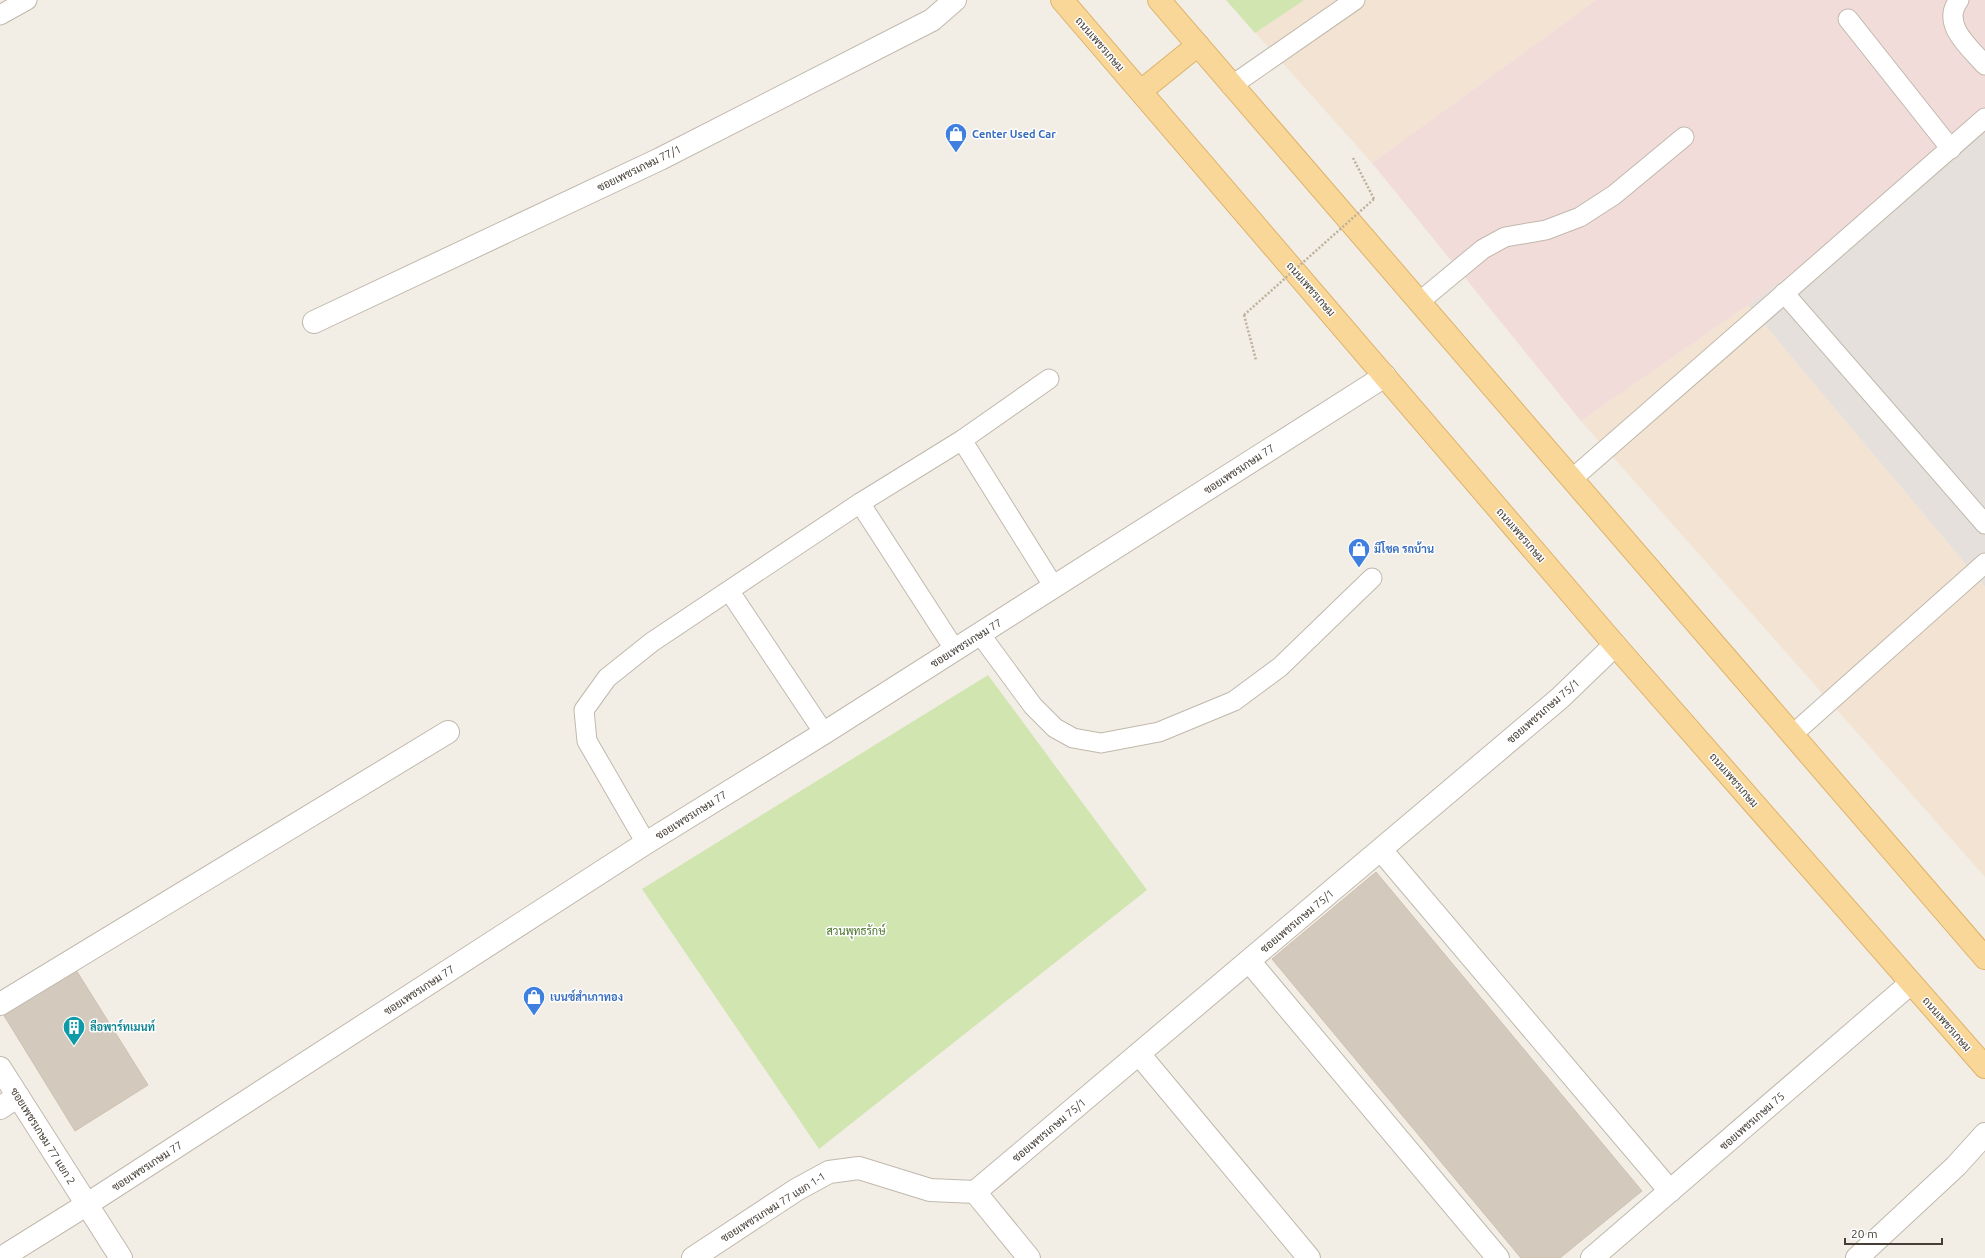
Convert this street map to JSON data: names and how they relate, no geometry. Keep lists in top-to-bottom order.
{
  "streets": {
    "main road": ["ถนนเพชรเกษม"],
    "street": [
      "ซอยเพชรเกษม 77/1",
      "ซอยเพชรเกษม 77",
      "ซอยเพชรเกษม 75/1",
      "ซอยเพชรเกษม 75",
      "ซอยเพชรเกษม 77 แยก 2",
      "ซอยเพชรเกษม 77 แยก 1-1"
    ]
  },
  "crossings": [
    ["ถนนเพชรเกษม", "ซอยเพชรเกษม 77"],
    ["ถนนเพชรเกษม", "ซอยเพชรเกษม 75/1"],
    ["ถนนเพชรเกษม", "ซอยเพชรเกษม 75"],
    ["ซอยเพชรเกษม 77", "ซอยเพชรเกษม 77 แยก 2"],
    ["ซอยเพชรเกษม 75/1", "ซอยเพชรเกษม 77 แยก 1-1"]
  ],
  "parks": ["สวนพุทธรักษ์"],
  "places": {
    "shop": ["Center Used Car", "มีโชค รถบ้าน", "เบนซ์สำเภาทอง"],
    "building": ["ลีอพาร์ทเมนท์"]
  },
  "scale_bar": "20 m"
}
